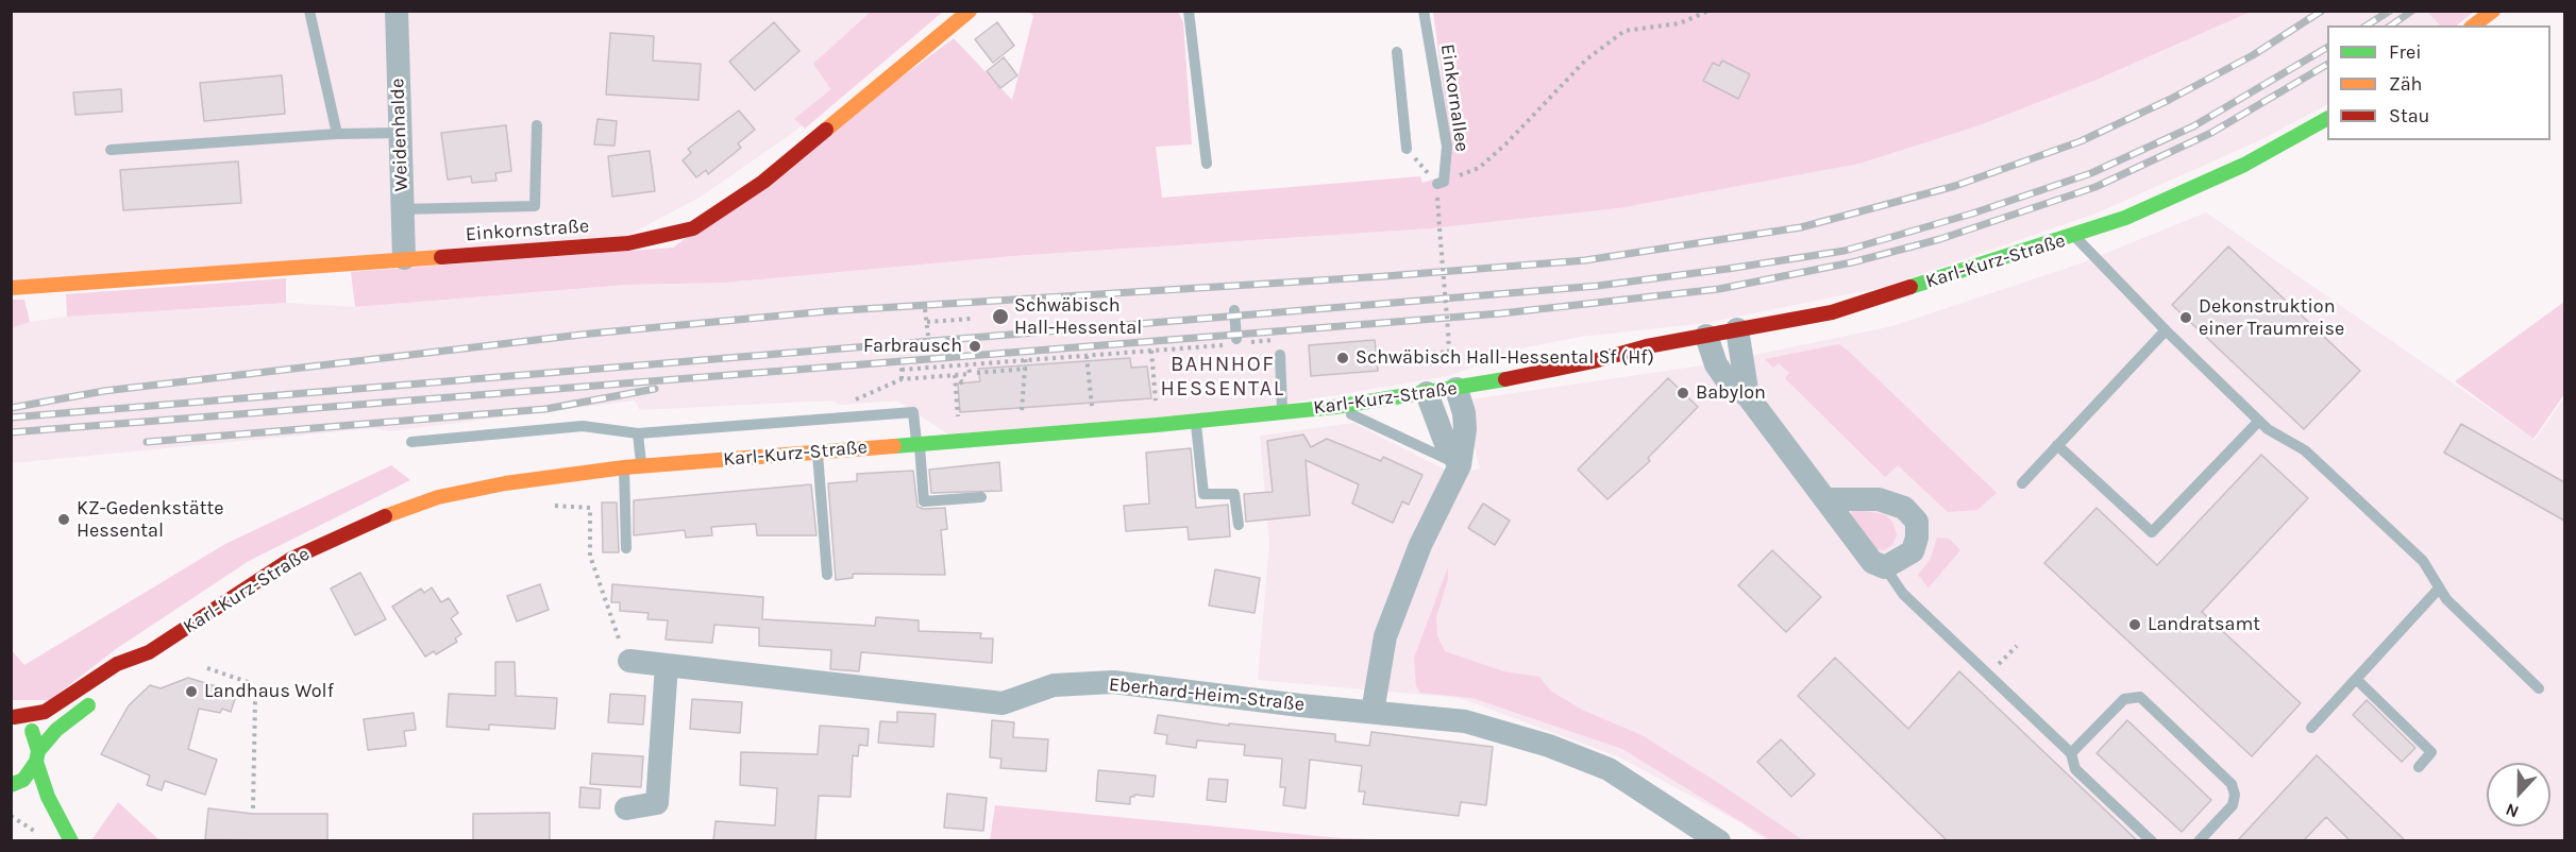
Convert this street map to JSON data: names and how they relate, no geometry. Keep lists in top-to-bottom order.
{
  "streets": {
    "main road": ["Einkornstraße", "Karl-Kurz-Straße"],
    "street": ["Weidenhalde", "Eberhard-Heim-Straße"],
    "lane": ["Einkornallee"]
  },
  "crossings": [
    ["Weidenhalde", "Einkornstraße"]
  ],
  "districts": ["BAHNHOF HESSENTAL"],
  "places": [
    "Schwäbisch Hall-Hessental",
    "Dekonstruktion einer Traumreise",
    "Farbrausch",
    "Schwäbisch Hall-Hessental Sf (Hf)",
    "Babylon",
    "KZ-Gedenkstätte Hessental",
    "Landratsamt",
    "Landhaus Wolf"
  ],
  "legend": ["Frei", "Zäh", "Stau"],
  "north": "bottom"
}
